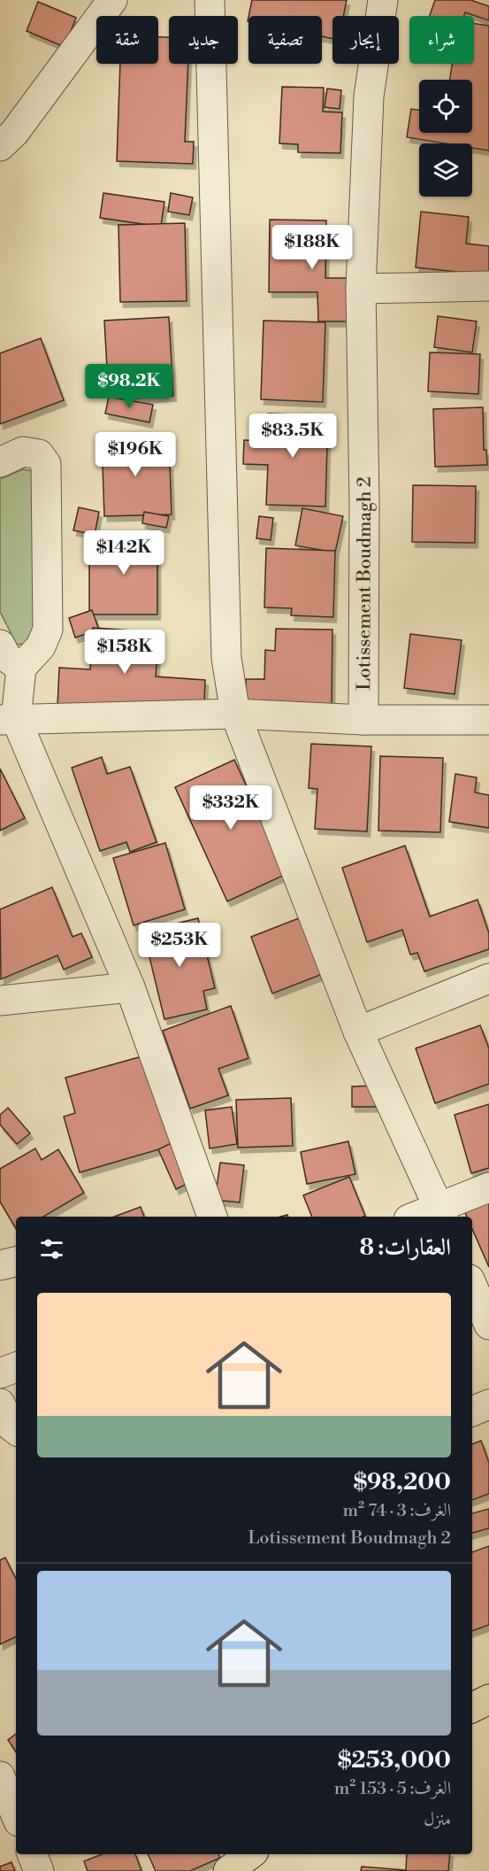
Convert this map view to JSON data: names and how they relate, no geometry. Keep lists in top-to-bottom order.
{
  "streets": {
    "street": ["Lotissement Boudmagh 2"]
  },
  "page": {
    "chip": [
      "شراء",
      "إيجار",
      "تصفية",
      "جديد",
      "شقة"
    ],
    "price": [
      "$188K",
      "$98.2K",
      "$83.5K",
      "$196K",
      "$142K",
      "$158K",
      "$332K",
      "$253K"
    ],
    "heading": "العقارات: 8",
    "list": [
      {
        "name": "$98,200",
        "note": "الغرف: 3 · 74 m² · Lotissement Boudmagh 2"
      },
      {
        "name": "$253,000",
        "note": "الغرف: 5 · 153 m² · منزل"
      }
    ]
  }
}
